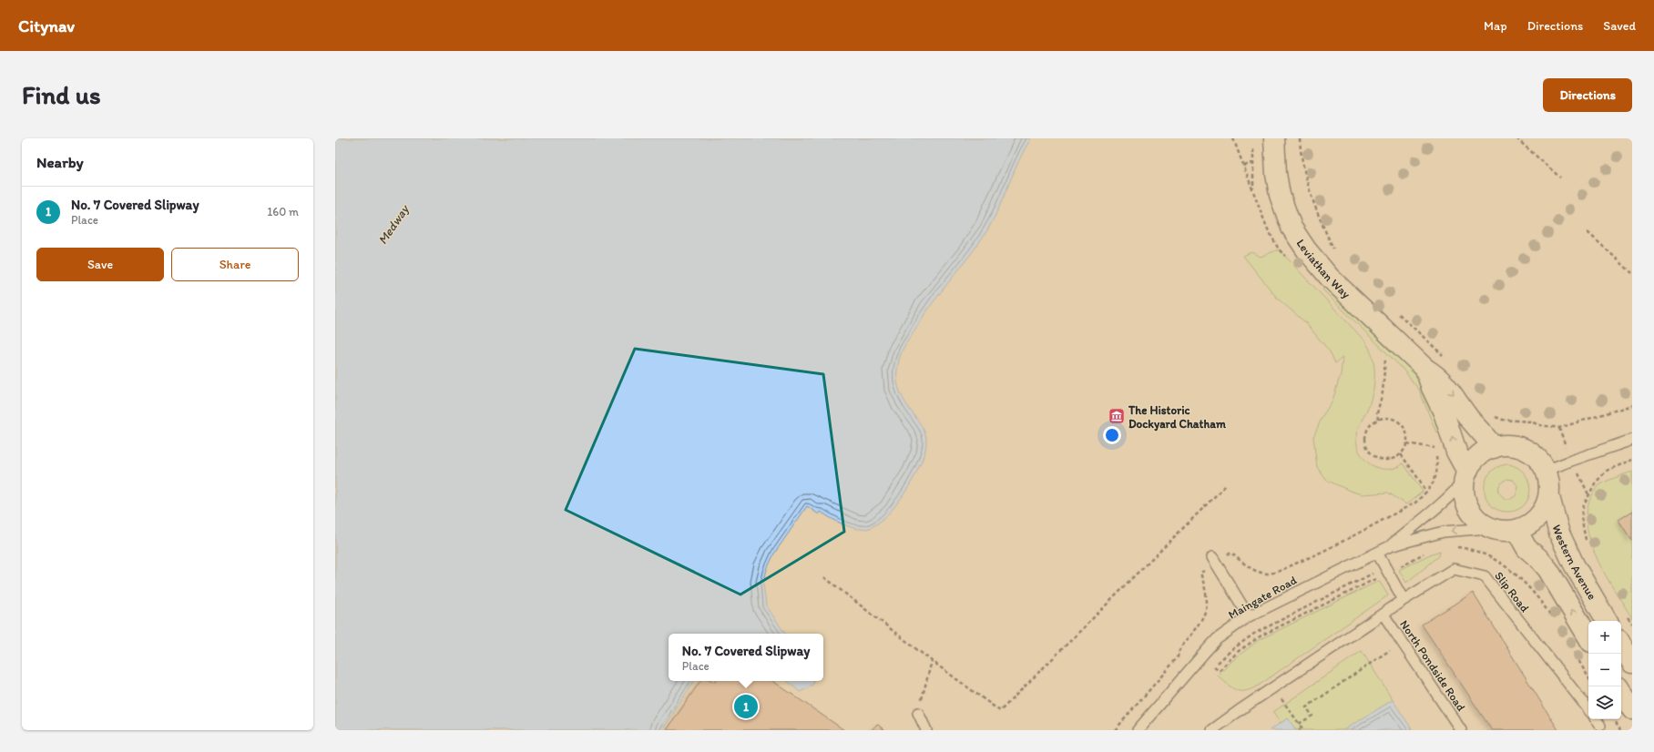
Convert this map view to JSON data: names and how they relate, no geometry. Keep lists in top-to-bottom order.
{
  "streets": {
    "street": ["Leviathan Way", "Western Avenue"],
    "lane": ["Slip Road", "Maingate Road", "North Pondside Road"]
  },
  "crossings": [
    ["Leviathan Way", "Western Avenue"],
    ["Slip Road", "North Pondside Road"]
  ],
  "water": ["Medway"],
  "places": {
    "museum": ["The Historic Dockyard Chatham"]
  },
  "page": {
    "header": "Citynav",
    "nav": ["Map", "Directions", "Saved"],
    "buttons": [
      "Directions",
      ["Save", "Share"]
    ],
    "title": "Find us",
    "heading": "Nearby",
    "list": [
      {
        "mark": "1",
        "name": "No. 7 Covered Slipway",
        "note": "Place",
        "value": "160 m"
      }
    ],
    "map_buttons": ["+", "−"],
    "popup": ["No. 7 Covered Slipway", "Place"],
    "pins": "1"
  }
}
